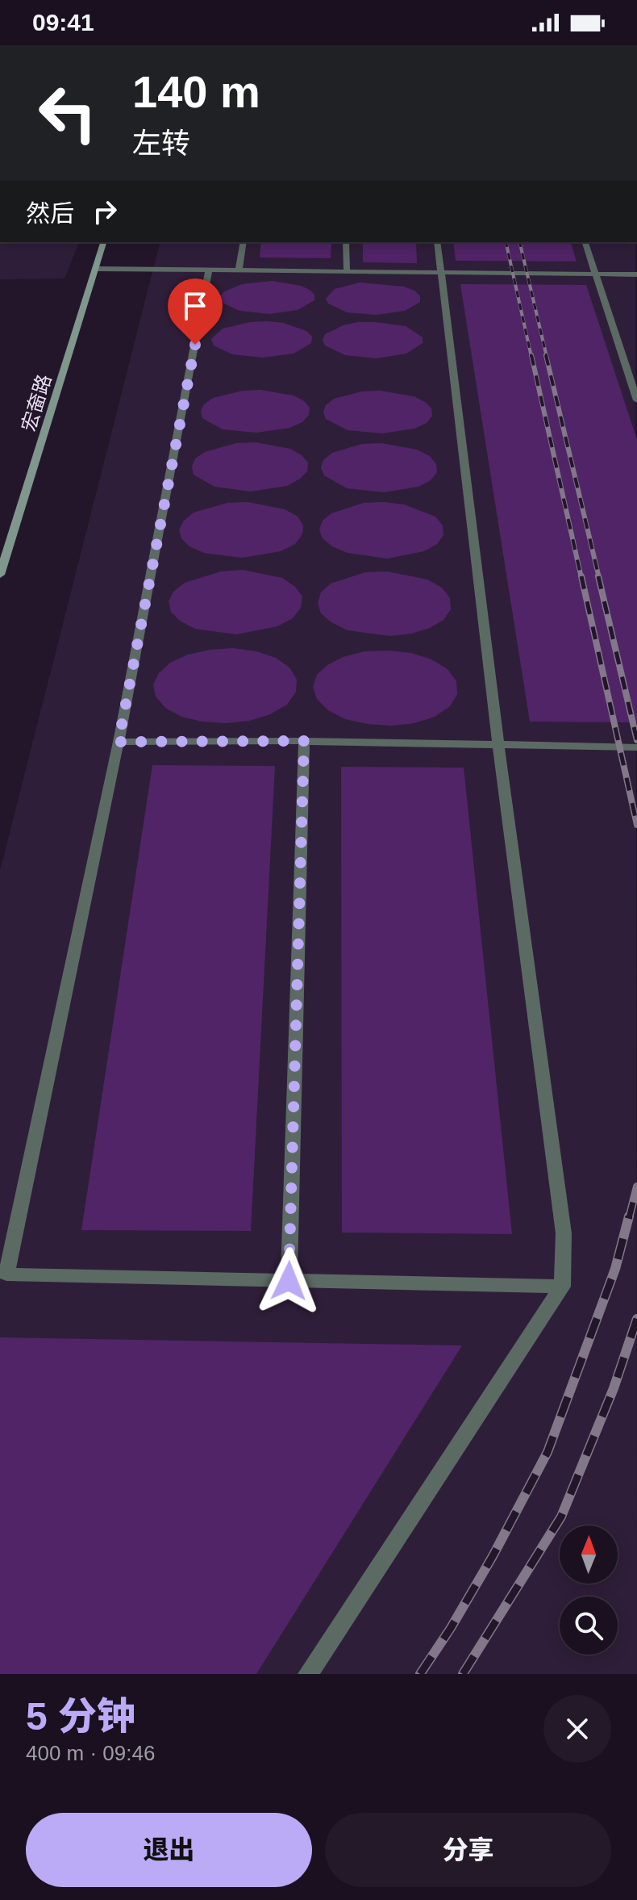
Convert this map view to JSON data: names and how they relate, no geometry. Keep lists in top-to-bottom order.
{
  "streets": {
    "street": ["宏奤路"]
  },
  "north": "top",
  "page": {
    "status": "09:41",
    "turn": ["140 m", "左转"],
    "then": "然后",
    "heading": ["5 分钟", "400 m · 09:46"],
    "buttons": ["退出", "分享"]
  }
}
